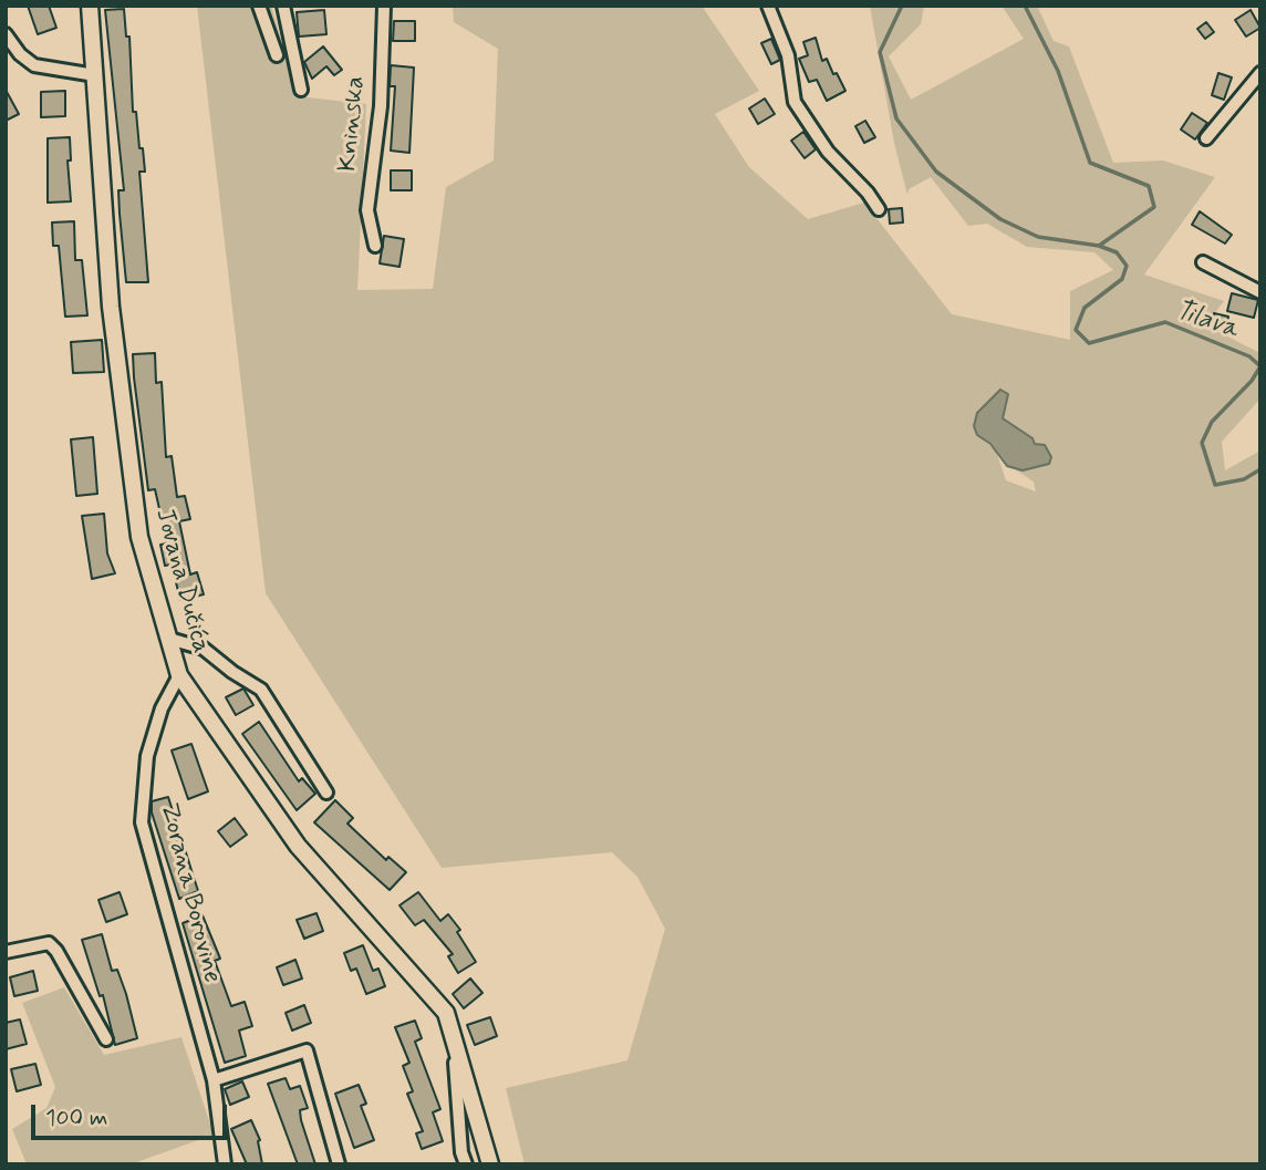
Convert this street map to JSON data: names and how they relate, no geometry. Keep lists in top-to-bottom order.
{
  "streets": {
    "main road": ["Jovana Dučića"],
    "street": ["Kninska", "Zorana Borovine"]
  },
  "crossings": [
    ["Jovana Dučića", "Zorana Borovine"]
  ],
  "water": ["Tilava"],
  "scale_bar": "100 m"
}
